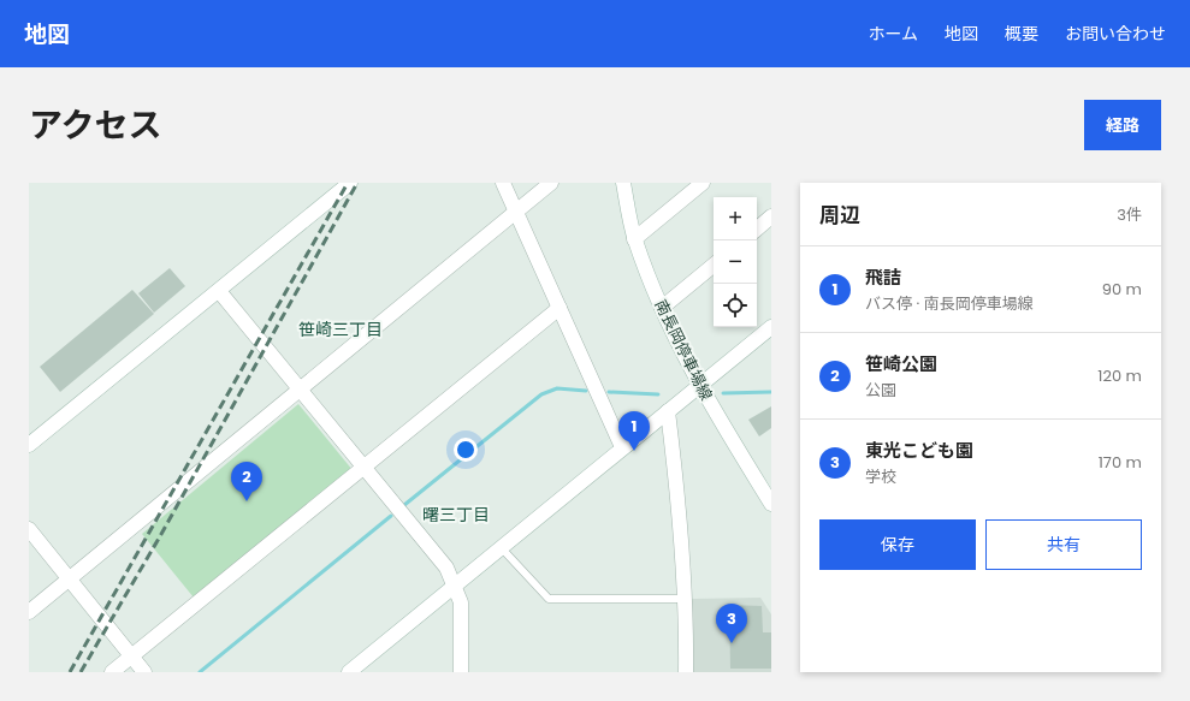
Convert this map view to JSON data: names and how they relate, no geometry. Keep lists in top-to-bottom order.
{
  "streets": {
    "street": ["南長岡停車場線"]
  },
  "districts": ["笹崎三丁目", "曙三丁目"],
  "page": {
    "header": "地図",
    "nav": [
      "ホーム",
      "地図",
      "概要",
      "お問い合わせ"
    ],
    "title": "アクセス",
    "buttons": [
      "経路",
      ["保存", "共有"]
    ],
    "heading": ["周辺", "3件"],
    "map_buttons": ["+", "−"],
    "list": [
      {
        "mark": "1",
        "name": "飛詰",
        "note": "バス停 · 南長岡停車場線",
        "value": "90 m"
      },
      {
        "mark": "2",
        "name": "笹崎公園",
        "note": "公園",
        "value": "120 m"
      },
      {
        "mark": "3",
        "name": "東光こども園",
        "note": "学校",
        "value": "170 m"
      }
    ],
    "pins": ["1", "2", "3"]
  }
}
